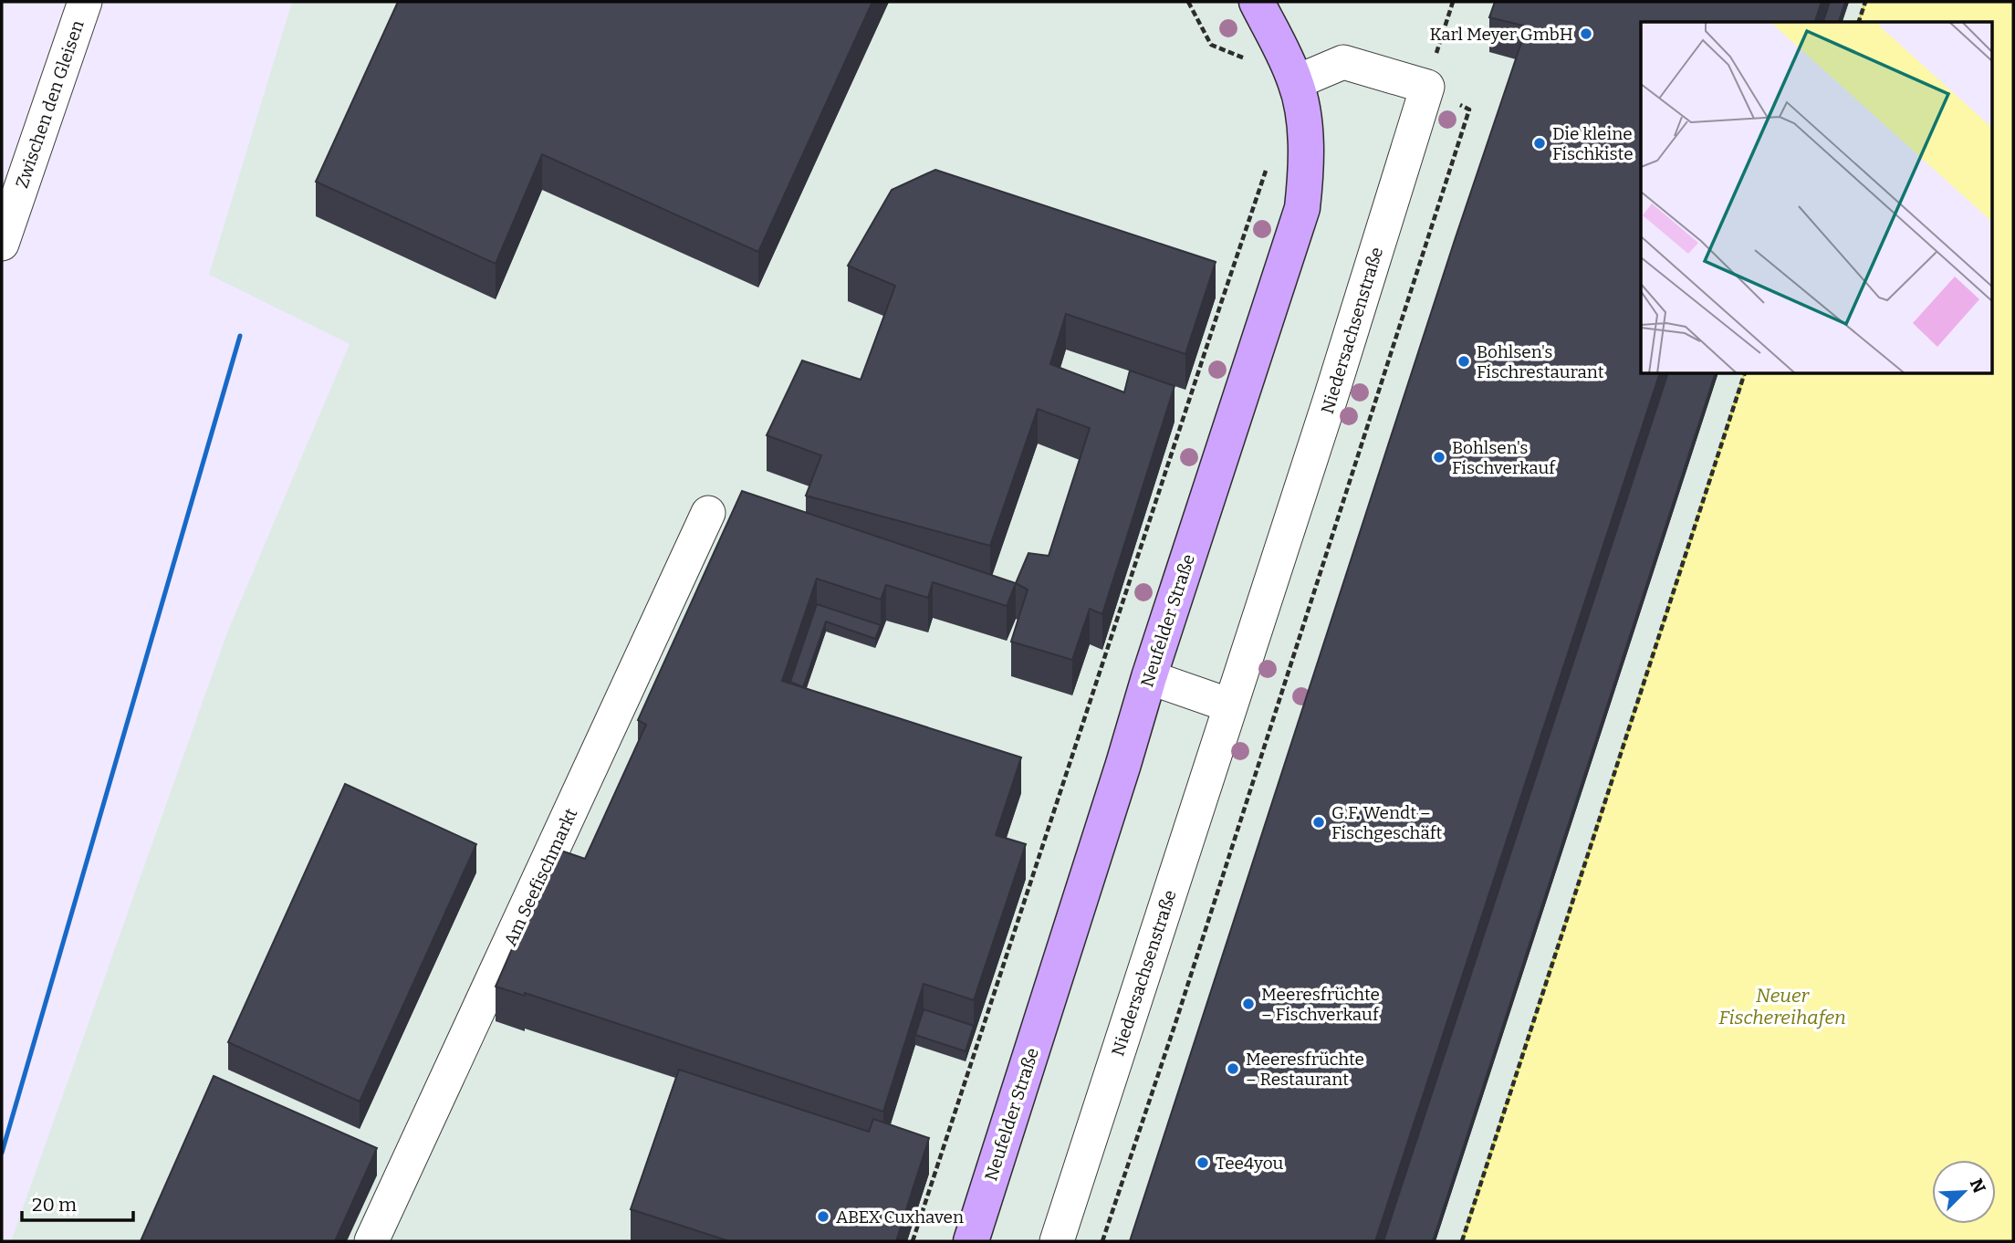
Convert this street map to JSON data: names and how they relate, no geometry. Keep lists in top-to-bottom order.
{
  "streets": {
    "street": [
      "Zwischen den Gleisen",
      "Niedersachsenstraße",
      "Neufelder Straße",
      "Am Seefischmarkt"
    ]
  },
  "water": ["Neuer Fischereihafen"],
  "places": [
    "Karl Meyer GmbH",
    "Die kleine Fischkiste",
    "Bohlsen's Fischrestaurant",
    "Bohlsen's Fischverkauf",
    "G.F. Wendt – Fischgeschäft",
    "Meeresfrüchte – Fischverkauf",
    "Meeresfrüchte – Restaurant",
    "Tee4you",
    "ABEX Cuxhaven"
  ],
  "scale_bar": "20 m",
  "north": "top right"
}
